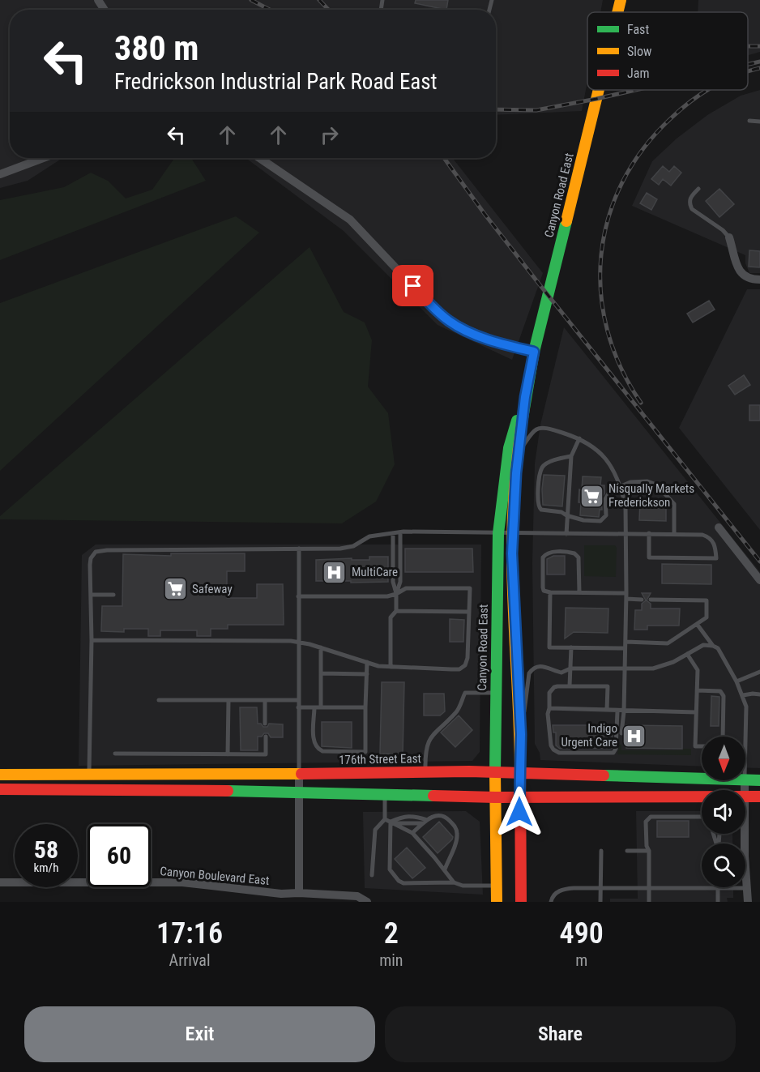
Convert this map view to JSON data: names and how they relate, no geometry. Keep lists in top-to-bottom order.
{
  "streets": {
    "main road": ["Canyon Road East", "176th Street East"],
    "street": ["Canyon Boulevard East"]
  },
  "crossings": [
    ["Canyon Road East", "176th Street East"]
  ],
  "places": {
    "supermarket": ["Nisqually Markets Frederickson", "Safeway"],
    "hospital": ["MultiCare", "Indigo Urgent Care"]
  },
  "legend": ["Fast", "Slow", "Jam"],
  "north": "bottom",
  "page": {
    "turn": ["380 m", "Fredrickson Industrial Park Road East"],
    "speed": "58 km/h",
    "limit": "60",
    "eta": [
      "17:16",
      "Arrival",
      "2",
      "min",
      "490",
      "m"
    ],
    "buttons": ["Exit", "Share"]
  }
}
